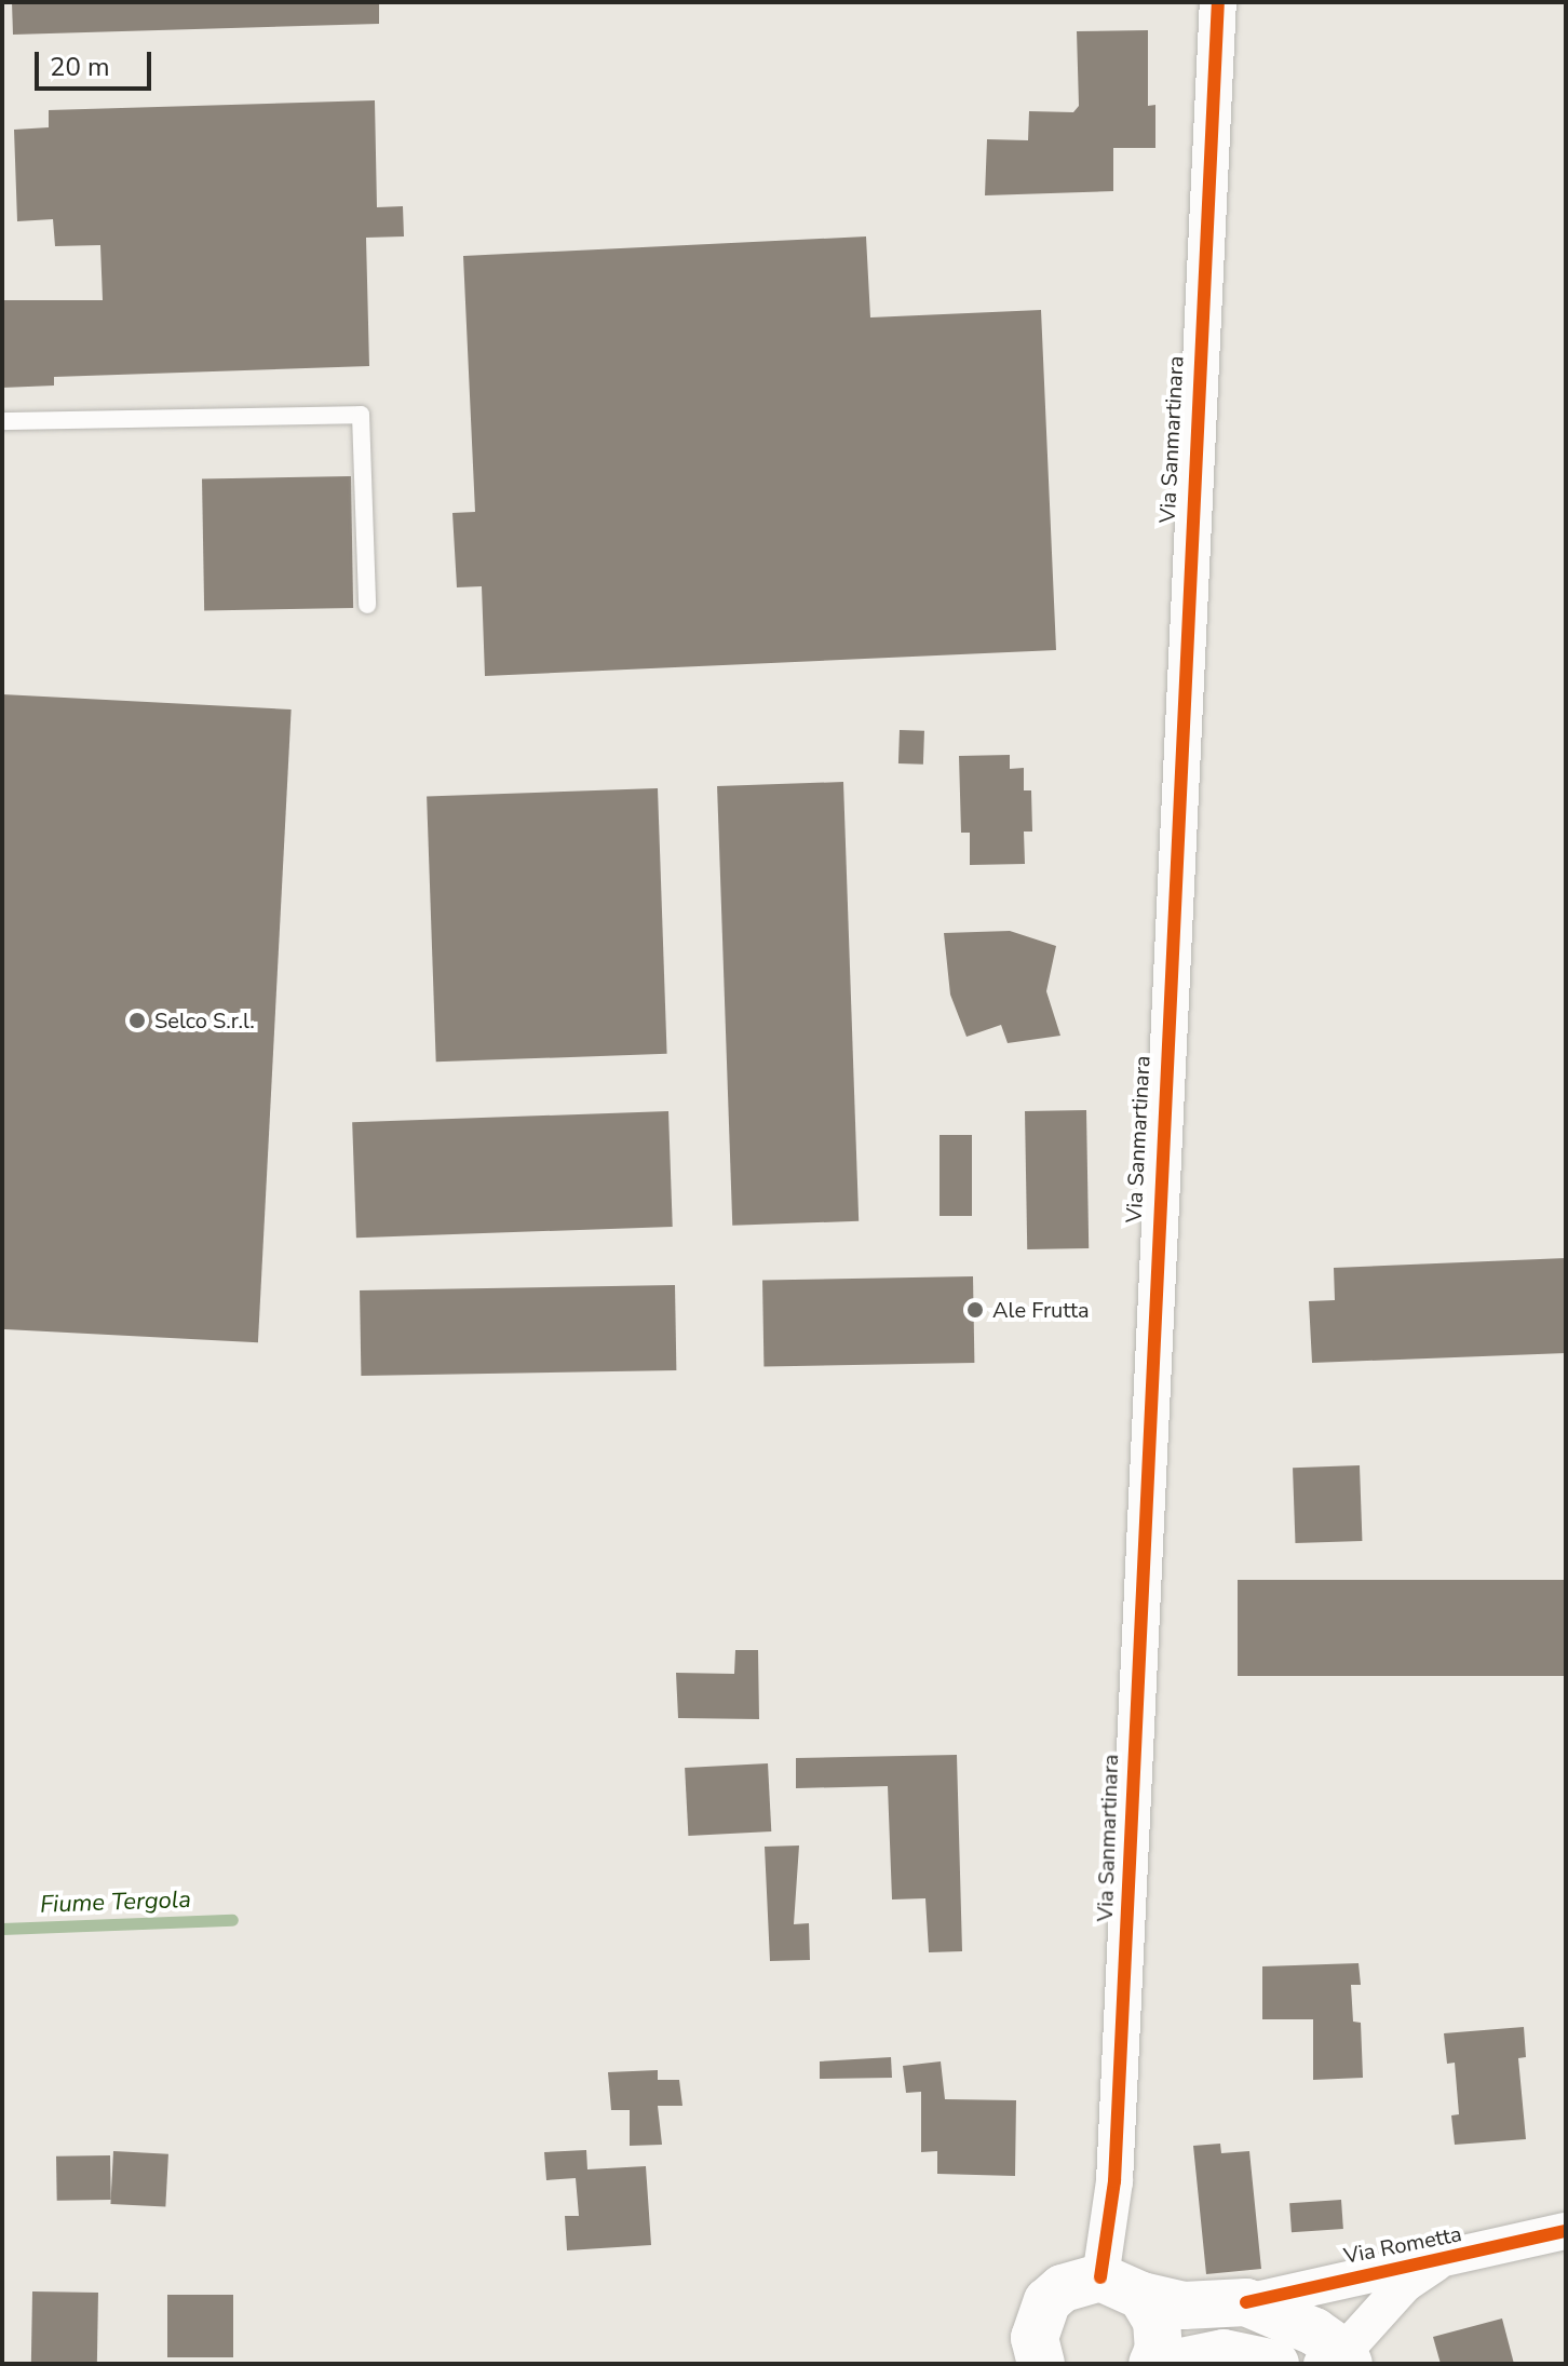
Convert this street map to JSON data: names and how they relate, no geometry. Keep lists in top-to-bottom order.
{
  "streets": {
    "main road": ["Via Rometta"],
    "street": ["Via Sanmartinara"]
  },
  "crossings": [
    ["Via Sanmartinara", "Via Rometta"]
  ],
  "water": ["Fiume Tergola"],
  "places": ["Selco S.r.l.", "Ale Frutta"],
  "scale_bar": "20 m"
}
